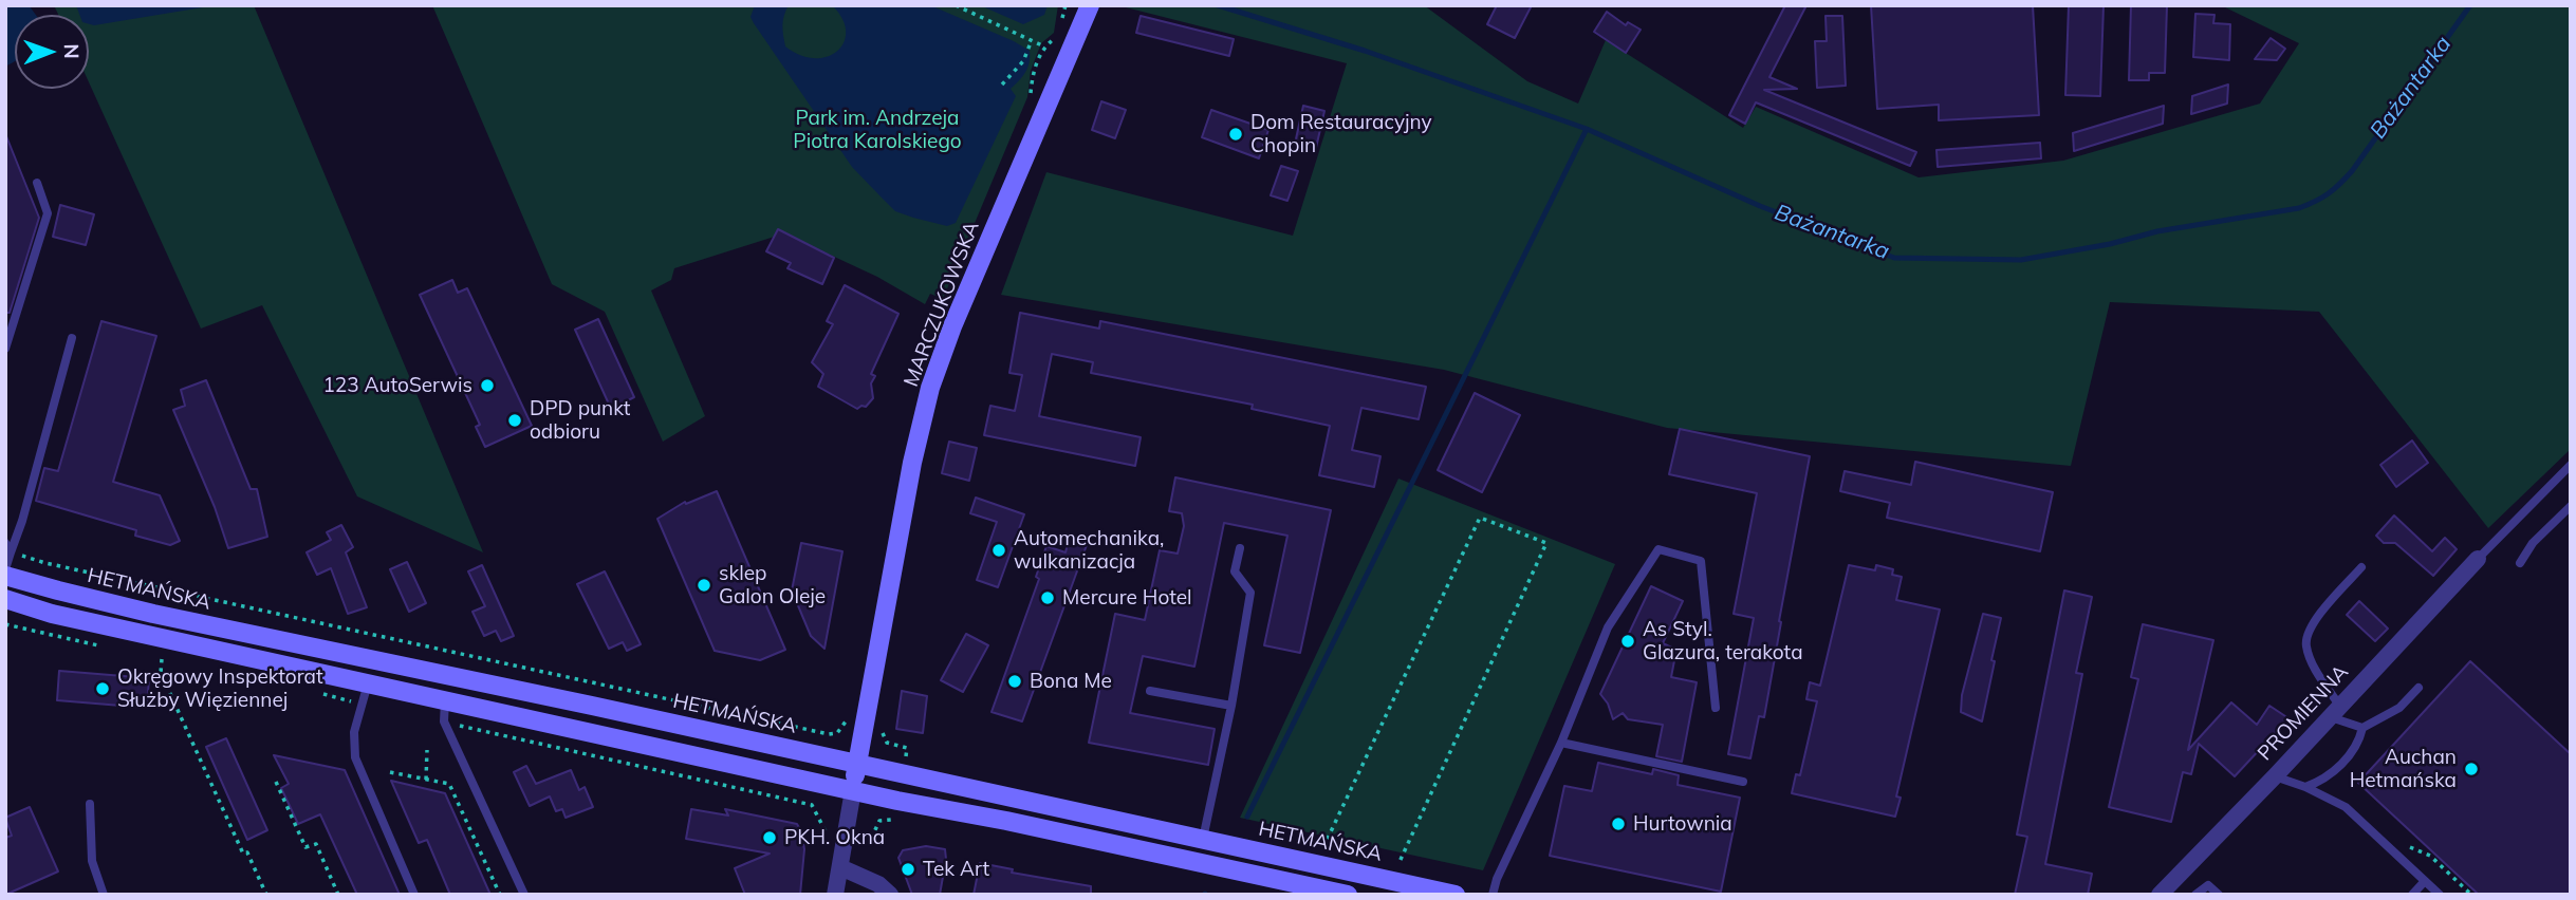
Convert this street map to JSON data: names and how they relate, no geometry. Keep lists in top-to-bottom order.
{
  "streets": {
    "main road": ["MARCZUKOWSKA", "HETMAŃSKA"],
    "street": ["PROMIENNA"]
  },
  "crossings": [
    ["MARCZUKOWSKA", "HETMAŃSKA"]
  ],
  "water": ["Bażantarka"],
  "parks": ["Park im. Andrzeja Piotra Karolskiego"],
  "places": [
    "Dom Restauracyjny Chopin",
    "123 AutoSerwis",
    "DPD punkt odbioru",
    "Automechanika, wulkanizacja",
    "sklep Galon Oleje",
    "Mercure Hotel",
    "As Styl. Glazura, terakota",
    "Bona Me",
    "Okręgowy Inspektorat Służby Więziennej",
    "Auchan Hetmańska",
    "Hurtownia",
    "PKH. Okna",
    "Tek Art"
  ],
  "north": "right"
}
